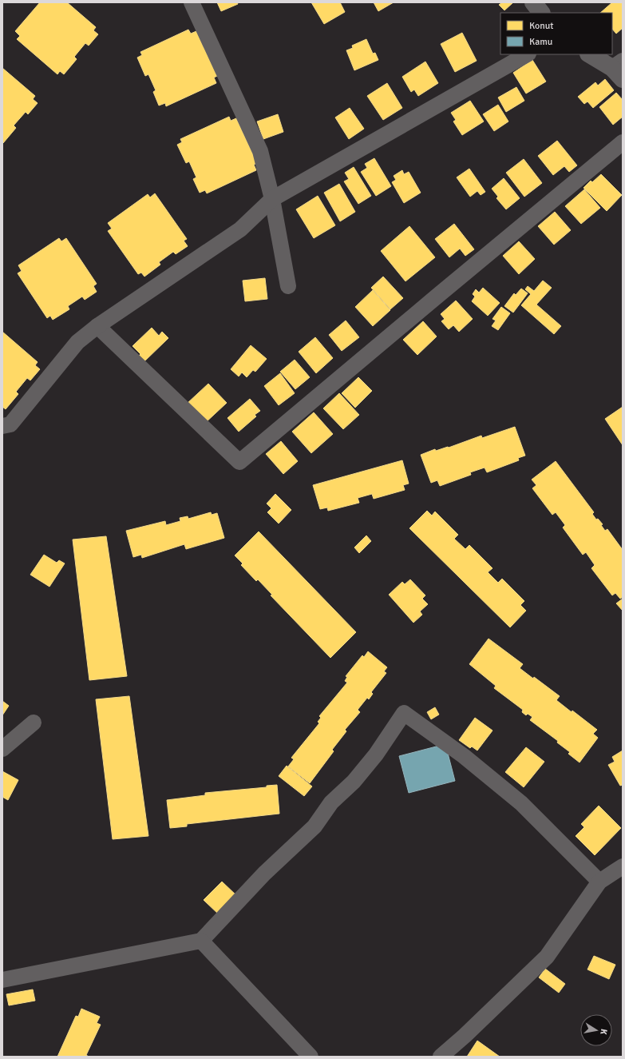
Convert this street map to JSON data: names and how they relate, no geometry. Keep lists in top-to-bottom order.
{
  "legend": ["Konut", "Kamu"],
  "north": "right"
}
